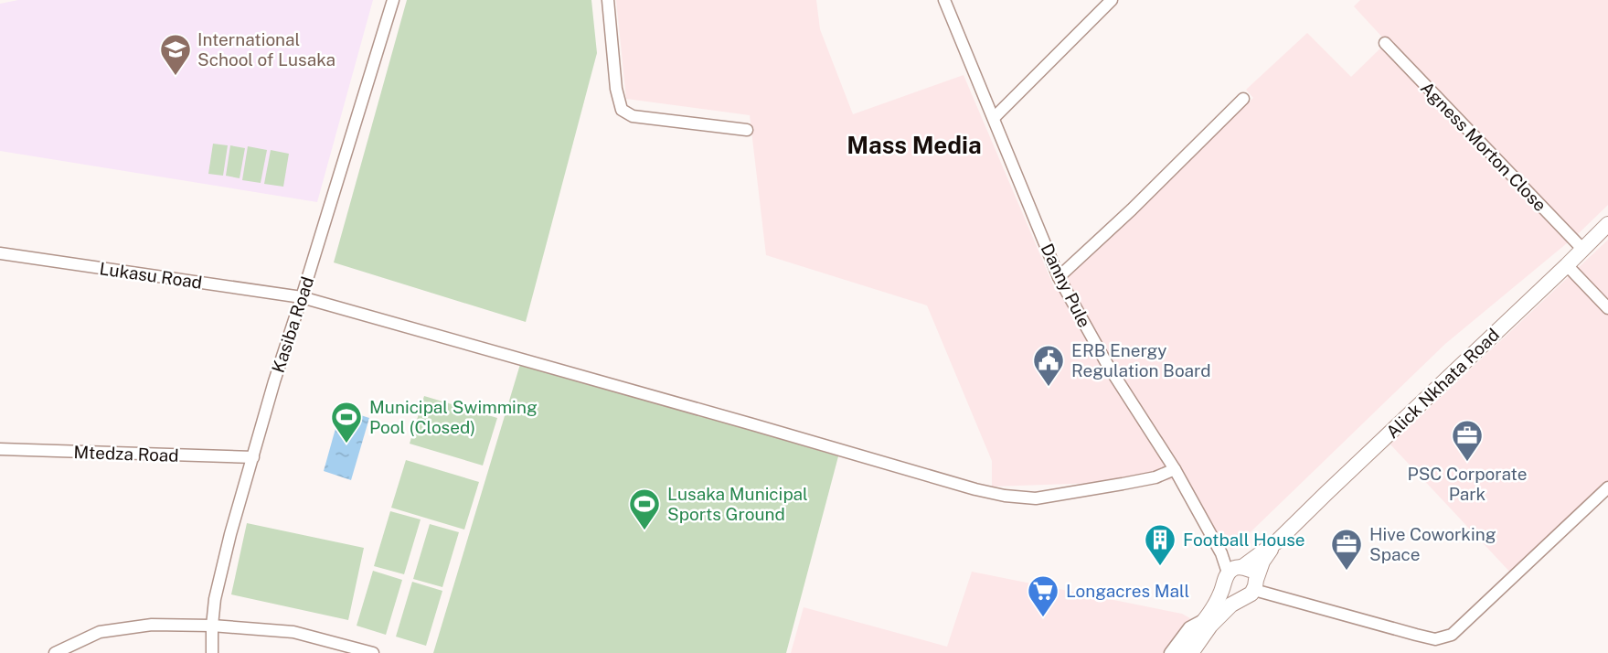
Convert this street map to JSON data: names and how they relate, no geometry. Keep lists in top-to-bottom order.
{
  "streets": {
    "main road": ["Alick Nkhata Road"],
    "street": [
      "Agness Morton Close",
      "Lukasu Road",
      "Danny Pule",
      "Kasiba Road",
      "Mtedza Road"
    ]
  },
  "crossings": [
    ["Agness Morton Close", "Alick Nkhata Road"],
    ["Lukasu Road", "Danny Pule"],
    ["Lukasu Road", "Kasiba Road"],
    ["Danny Pule", "Alick Nkhata Road"],
    ["Kasiba Road", "Mtedza Road"]
  ],
  "districts": ["Mass Media"],
  "places": {
    "school or university": ["International School of Lusaka"],
    "public building": ["ERB Energy Regulation Board"],
    "sports": ["Municipal Swimming Pool (Closed)", "Lusaka Municipal Sports Ground"],
    "office": ["PSC Corporate Park", "Hive Coworking Space"],
    "building": ["Football House"],
    "supermarket": ["Longacres Mall"]
  }
}
